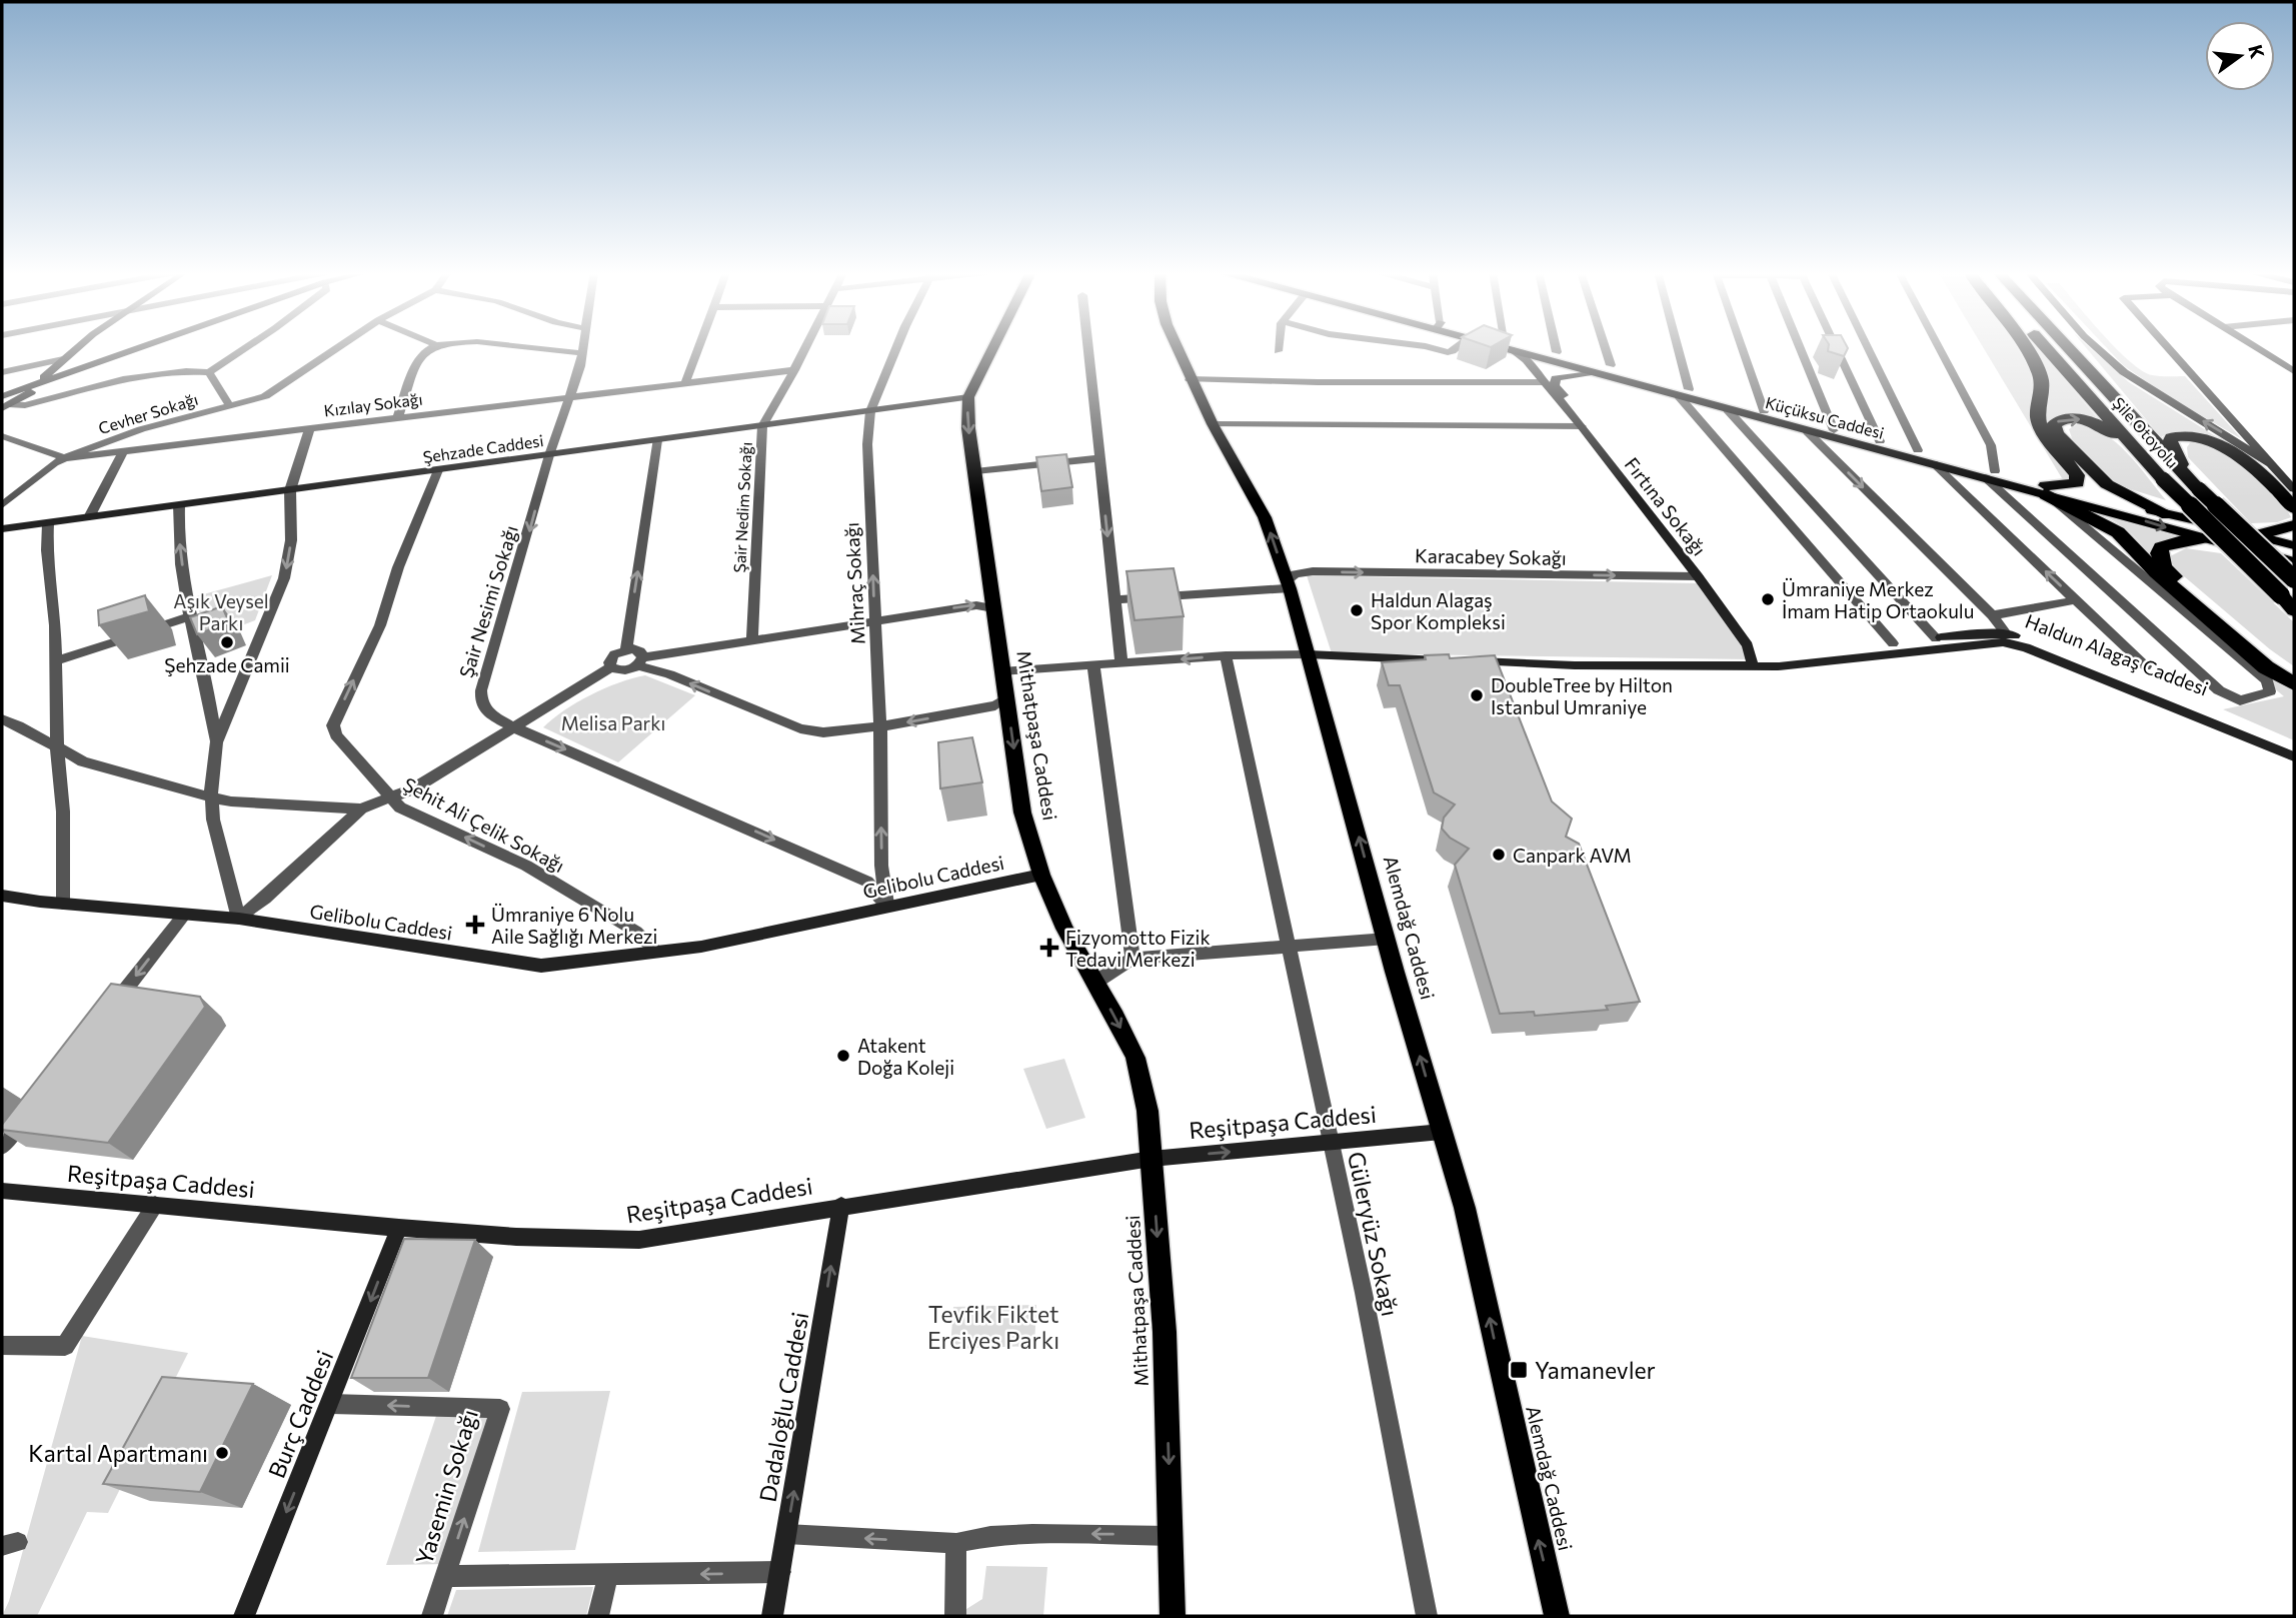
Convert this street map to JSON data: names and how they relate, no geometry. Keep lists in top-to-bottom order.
{
  "streets": {
    "highway": ["Şile Otoyolu"],
    "main road": ["Küçüksu Caddesi", "Mithatpaşa Caddesi", "Alemdağ Caddesi"],
    "street": [
      "Kızılay Sokağı",
      "Cevher Sokağı",
      "Şehzade Caddesi",
      "Fırtına Sokağı",
      "Şair Nedim Sokağı",
      "Karacabey Sokağı",
      "Mihraç Sokağı",
      "Şair Nesimi Sokağı",
      "Haldun Alagaş Caddesi",
      "Şehit Ali Çelik Sokağı",
      "Gelibolu Caddesi",
      "Reşitpaşa Caddesi",
      "Güleryüz Sokağı",
      "Dadaloğlu Caddesi",
      "Burç Caddesi",
      "Yasemin Sokağı"
    ]
  },
  "crossings": [
    ["Kızılay Sokağı", "Cevher Sokağı"],
    ["Kızılay Sokağı", "Şair Nedim Sokağı"],
    ["Kızılay Sokağı", "Şair Nesimi Sokağı"],
    ["Şehzade Caddesi", "Şair Nedim Sokağı"],
    ["Şehzade Caddesi", "Mihraç Sokağı"],
    ["Şehzade Caddesi", "Şair Nesimi Sokağı"],
    ["Şehzade Caddesi", "Mithatpaşa Caddesi"],
    ["Şehzade Caddesi", "Şehit Ali Çelik Sokağı"],
    ["Fırtına Sokağı", "Karacabey Sokağı"],
    ["Fırtına Sokağı", "Haldun Alagaş Caddesi"],
    ["Karacabey Sokağı", "Alemdağ Caddesi"],
    ["Mihraç Sokağı", "Şair Nesimi Sokağı"],
    ["Mihraç Sokağı", "Gelibolu Caddesi"],
    ["Şair Nesimi Sokağı", "Gelibolu Caddesi"],
    ["Haldun Alagaş Caddesi", "Alemdağ Caddesi"],
    ["Mithatpaşa Caddesi", "Gelibolu Caddesi"],
    ["Mithatpaşa Caddesi", "Reşitpaşa Caddesi"],
    ["Şehit Ali Çelik Sokağı", "Gelibolu Caddesi"],
    ["Alemdağ Caddesi", "Reşitpaşa Caddesi"],
    ["Reşitpaşa Caddesi", "Güleryüz Sokağı"],
    ["Reşitpaşa Caddesi", "Dadaloğlu Caddesi"],
    ["Reşitpaşa Caddesi", "Burç Caddesi"],
    ["Burç Caddesi", "Yasemin Sokağı"]
  ],
  "one_way": [
    "Karacabey Sokağı",
    "Mihraç Sokağı",
    "Mithatpaşa Caddesi",
    "Alemdağ Caddesi",
    "Dadaloğlu Caddesi",
    "Burç Caddesi"
  ],
  "parks": ["Aşık Veysel Parkı", "Melisa Parkı", "Tevfik Fiktet Erciyes Parkı"],
  "places": {
    "other": [
      "Ümraniye Merkez İmam Hatip Ortaokulu",
      "Haldun Alagaş Spor Kompleksi",
      "Şehzade Camii",
      "DoubleTree by Hilton Istanbul Umraniye",
      "Canpark AVM",
      "Atakent Doğa Koleji",
      "Kartal Apartmanı"
    ],
    "health": ["Ümraniye 6 Nolu Aile Sağlığı Merkezi", "Fizyomotto Fizik Tedavi Merkezi"],
    "transit": ["Yamanevler"]
  },
  "north": "right"
}
